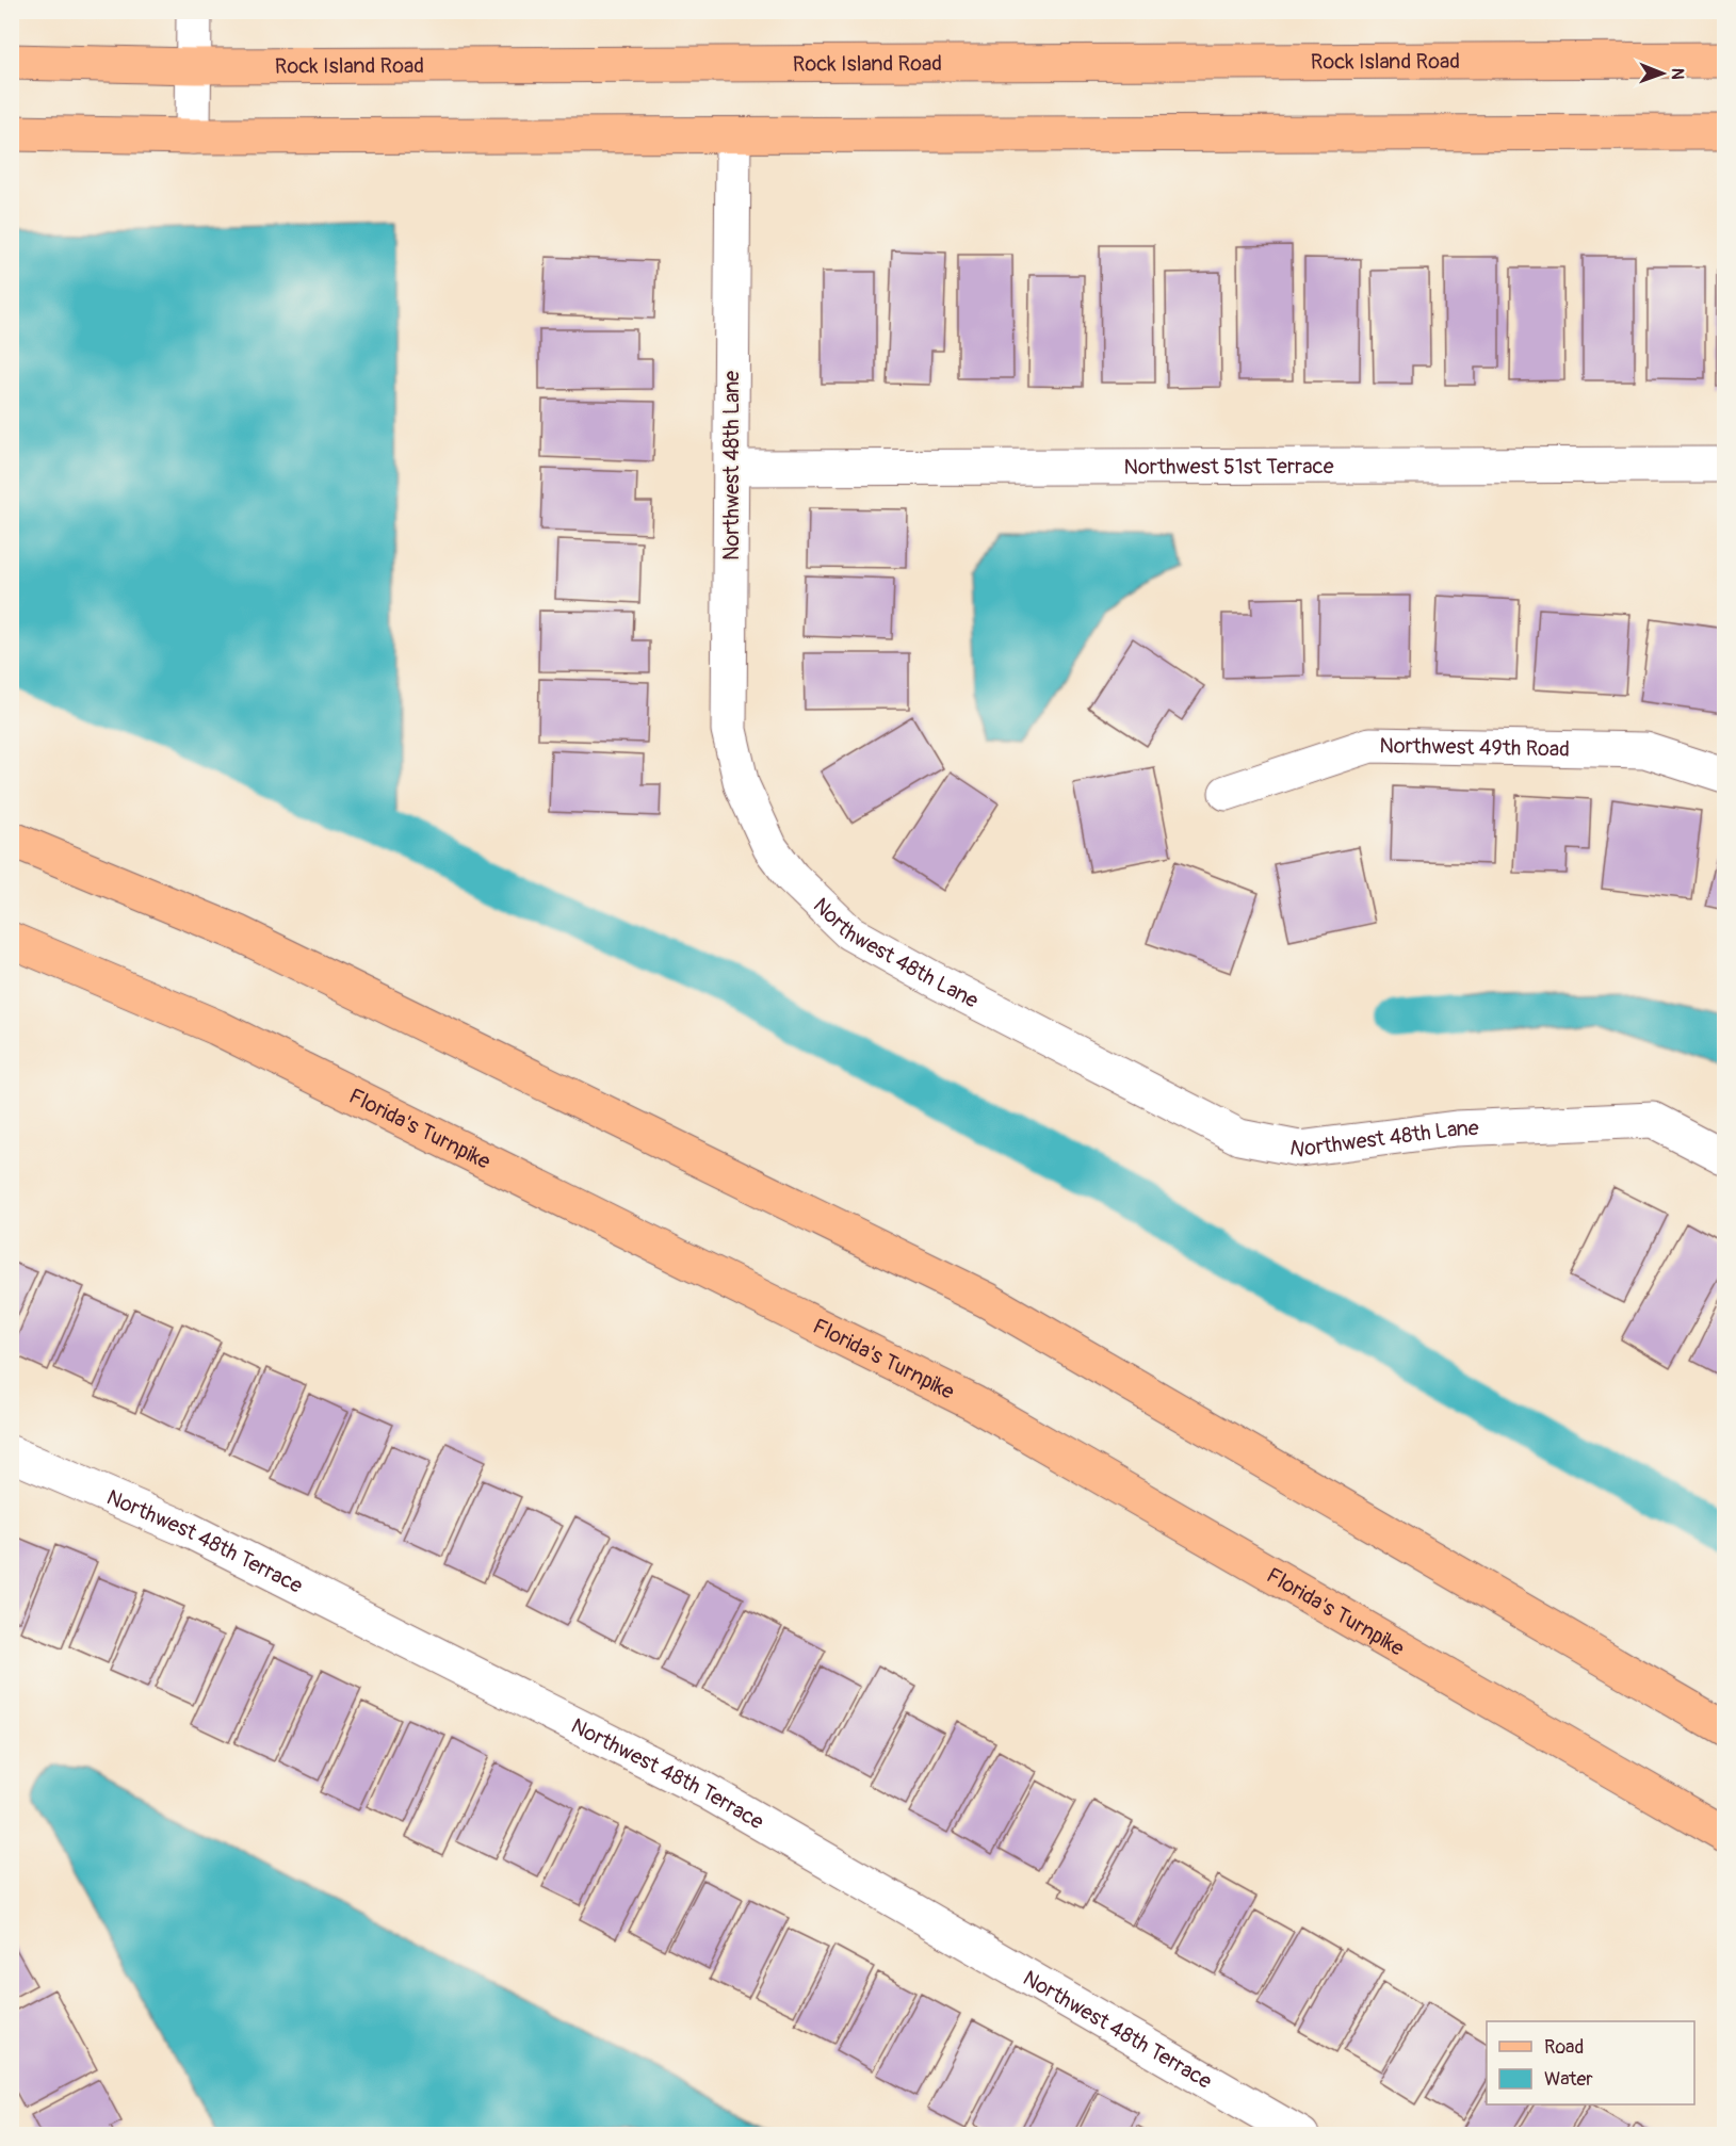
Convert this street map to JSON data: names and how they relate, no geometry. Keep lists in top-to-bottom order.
{
  "streets": {
    "main road": ["Rock Island Road", "Florida's Turnpike"],
    "street": [
      "Northwest 48th Lane",
      "Northwest 51st Terrace",
      "Northwest 49th Road",
      "Northwest 48th Terrace"
    ]
  },
  "crossings": [
    ["Northwest 48th Lane", "Northwest 51st Terrace"]
  ],
  "legend": ["Road", "Water"],
  "north": "right"
}
